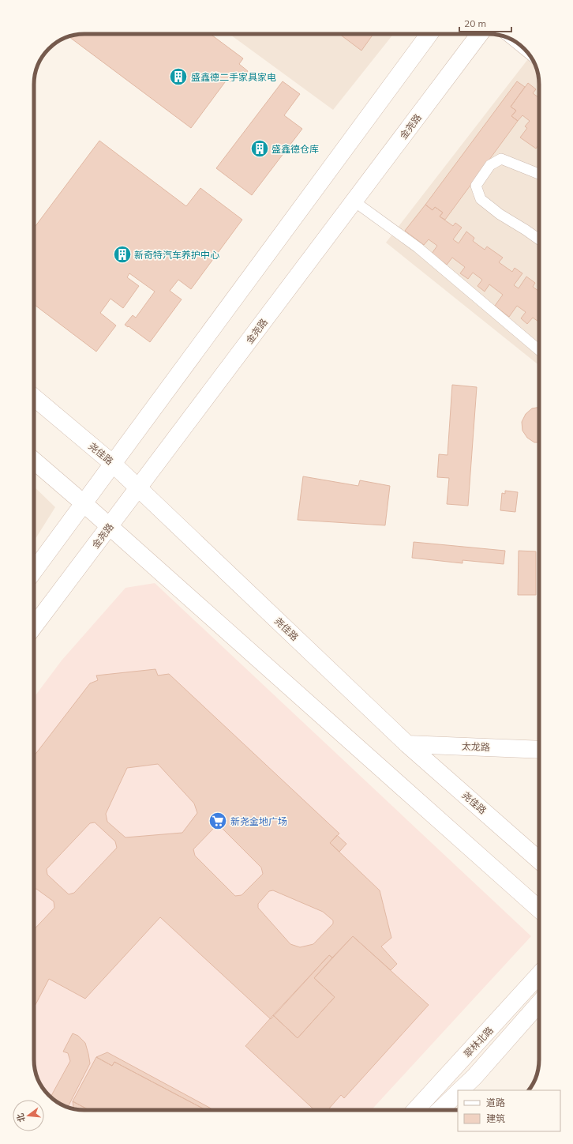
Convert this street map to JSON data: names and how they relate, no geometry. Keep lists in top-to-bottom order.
{
  "streets": {
    "main road": [
      "金尧路",
      "尧佳路",
      "太龙路",
      "翠林北路"
    ]
  },
  "crossings": [
    ["金尧路", "尧佳路"],
    ["尧佳路", "太龙路"]
  ],
  "places": {
    "building": ["盛鑫德二手家具家电", "盛鑫德仓库", "新奇特汽车养护中心"],
    "supermarket": ["新尧金地广场"]
  },
  "legend": ["道路", "建筑"],
  "scale_bar": "20 m",
  "north": "left"
}
